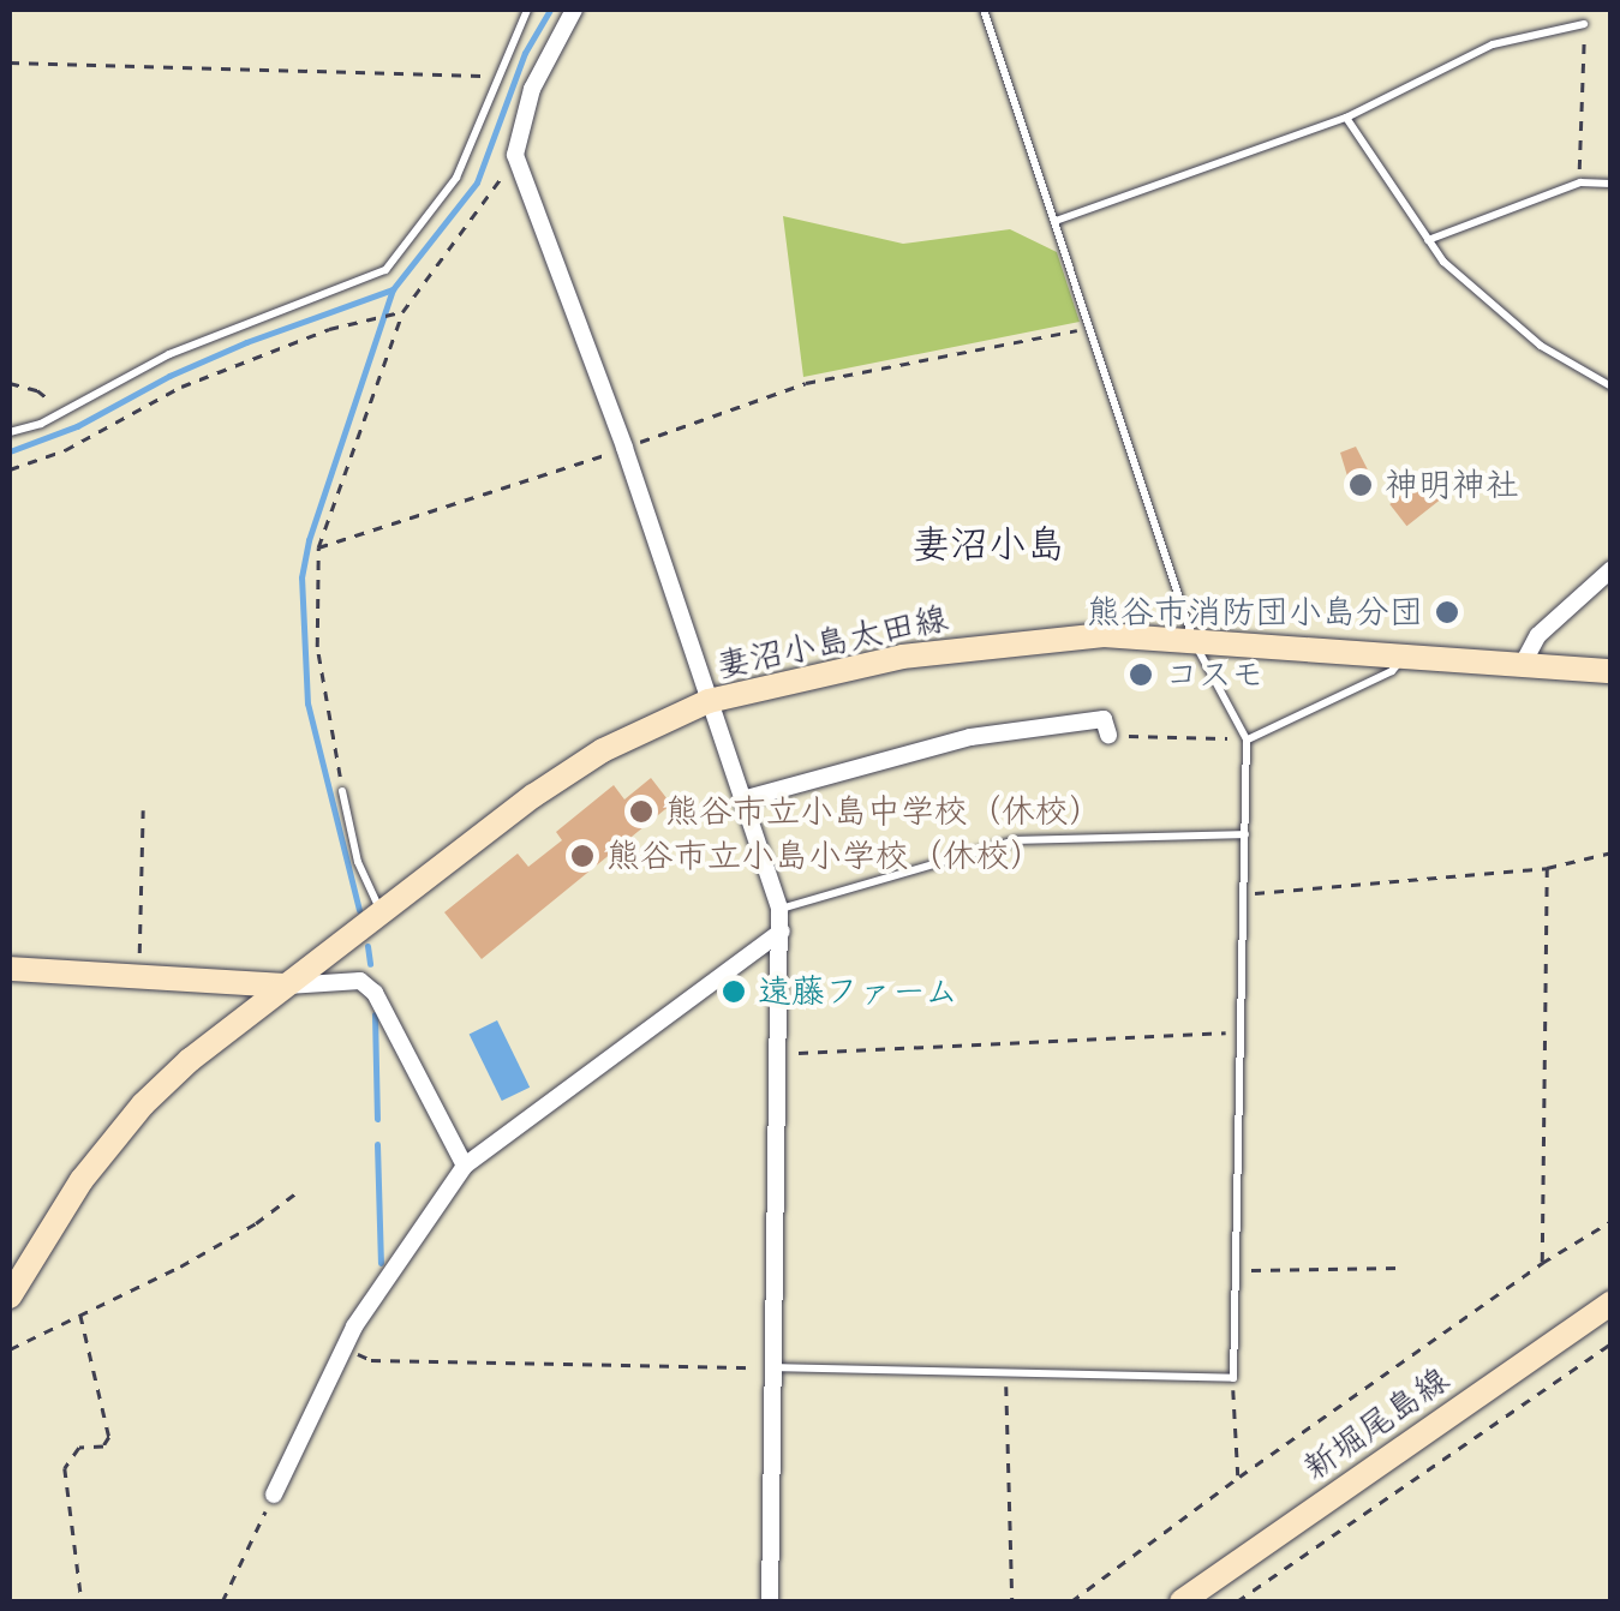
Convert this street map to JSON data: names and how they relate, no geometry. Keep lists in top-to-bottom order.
{
  "streets": {
    "main road": ["妻沼小島太田線", "新堀尾島線"]
  },
  "districts": ["妻沼小島"],
  "places": [
    "神明神社",
    "熊谷市消防団小島分団",
    "コスモ",
    "熊谷市立小島中学校（休校）",
    "熊谷市立小島小学校（休校）",
    "遠藤ファーム"
  ]
}
